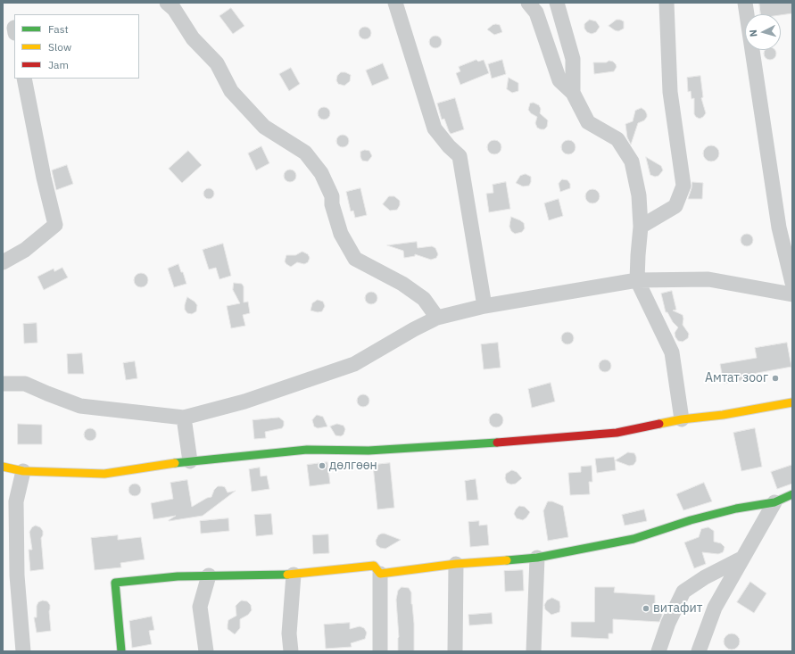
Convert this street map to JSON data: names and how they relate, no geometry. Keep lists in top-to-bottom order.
{
  "places": ["Амтат зоог", "дөлгөөн", "витафит"],
  "legend": ["Fast", "Slow", "Jam"],
  "north": "left"
}
